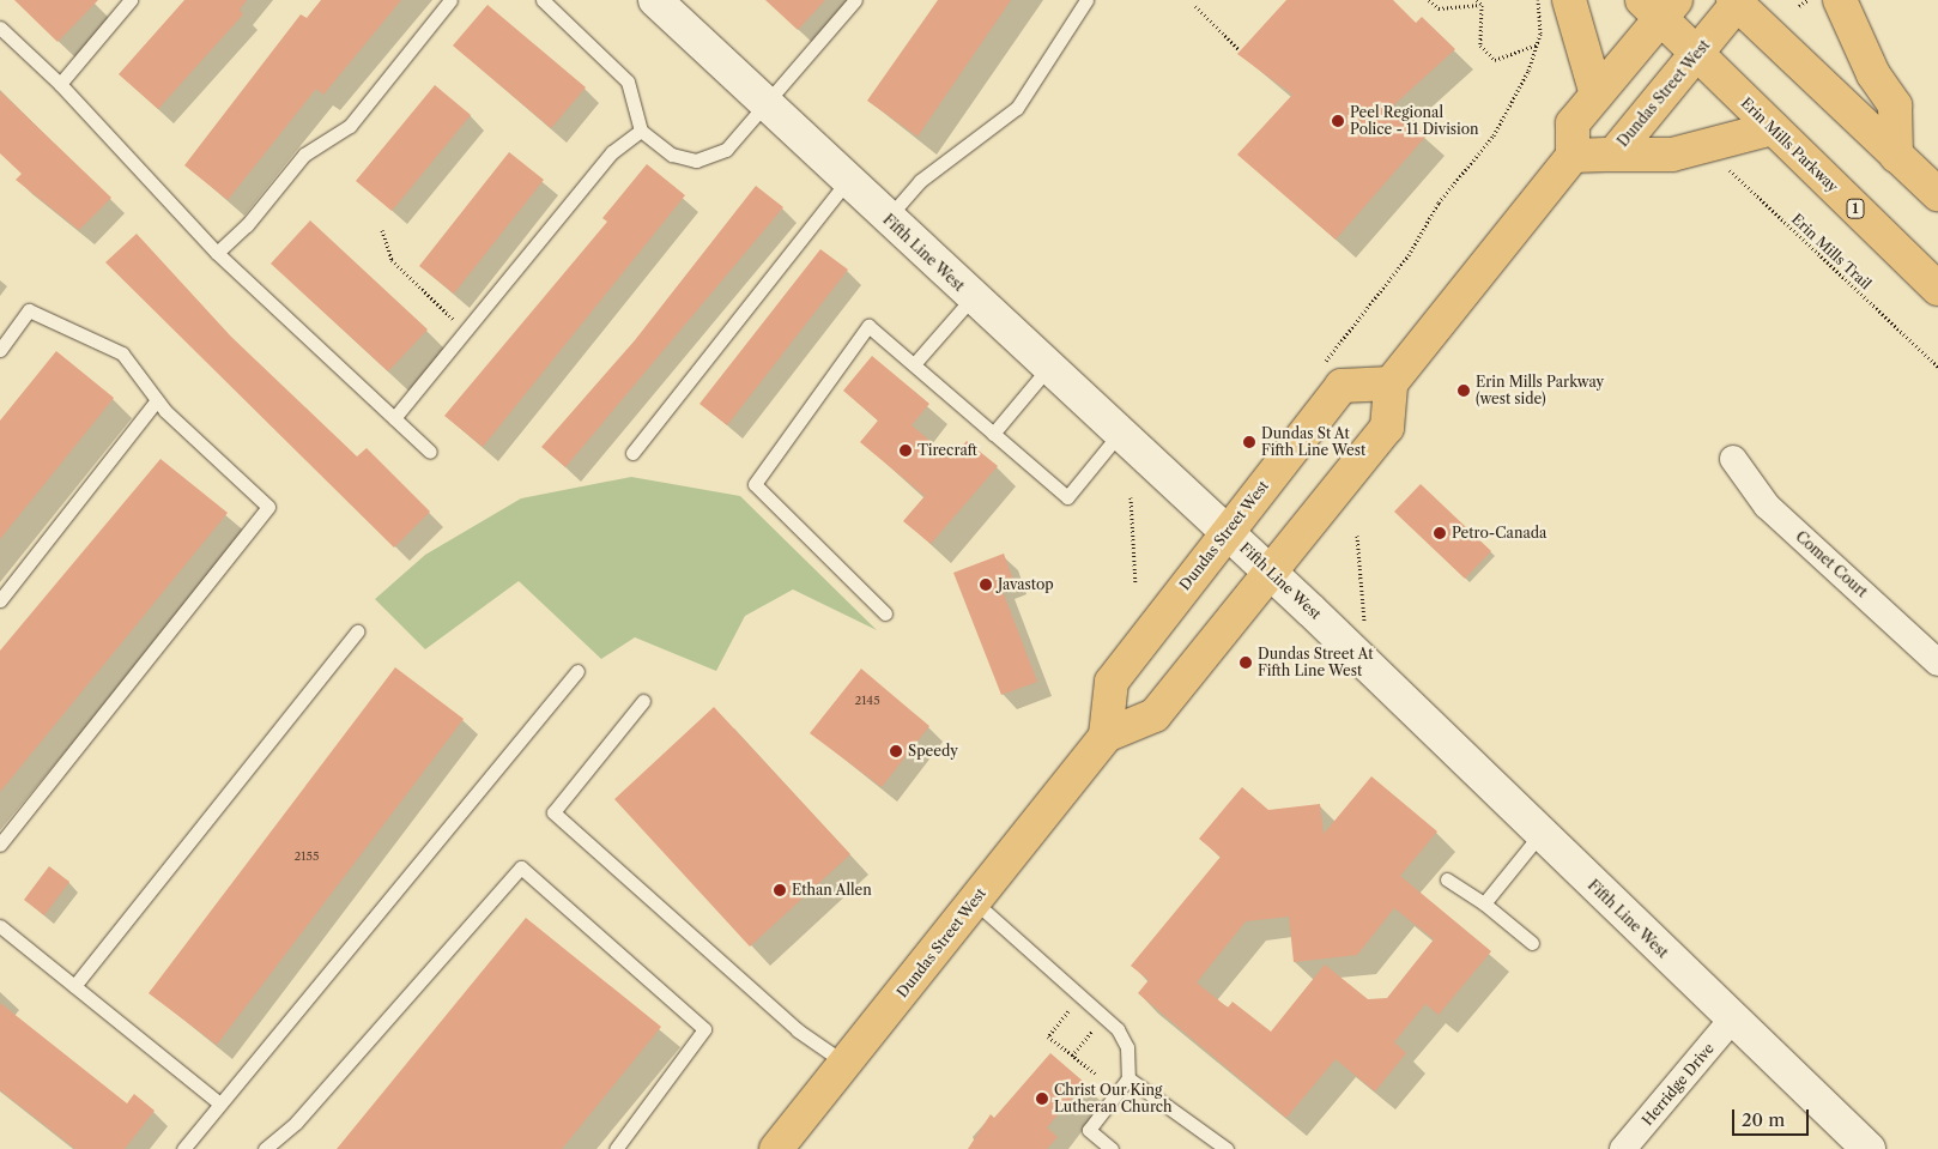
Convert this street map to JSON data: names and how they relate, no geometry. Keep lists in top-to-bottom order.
{
  "streets": {
    "main road": ["Dundas Street West", "Erin Mills Parkway", "1"],
    "street": ["Fifth Line West", "Comet Court", "Herridge Drive"],
    "path": ["Erin Mills Trail"]
  },
  "crossings": [
    ["Dundas Street West", "Erin Mills Parkway"],
    ["Dundas Street West", "Fifth Line West"],
    ["Fifth Line West", "Herridge Drive"]
  ],
  "places": [
    "Peel Regional Police - 11 Division",
    "Erin Mills Parkway (west side)",
    "Dundas St At Fifth Line West",
    "Tirecraft",
    "Petro-Canada",
    "Javastop",
    "Dundas Street At Fifth Line West",
    "Speedy",
    "Ethan Allen",
    "Christ Our King Lutheran Church"
  ],
  "house_numbers": ["2145", "2155"],
  "scale_bar": "20 m"
}
